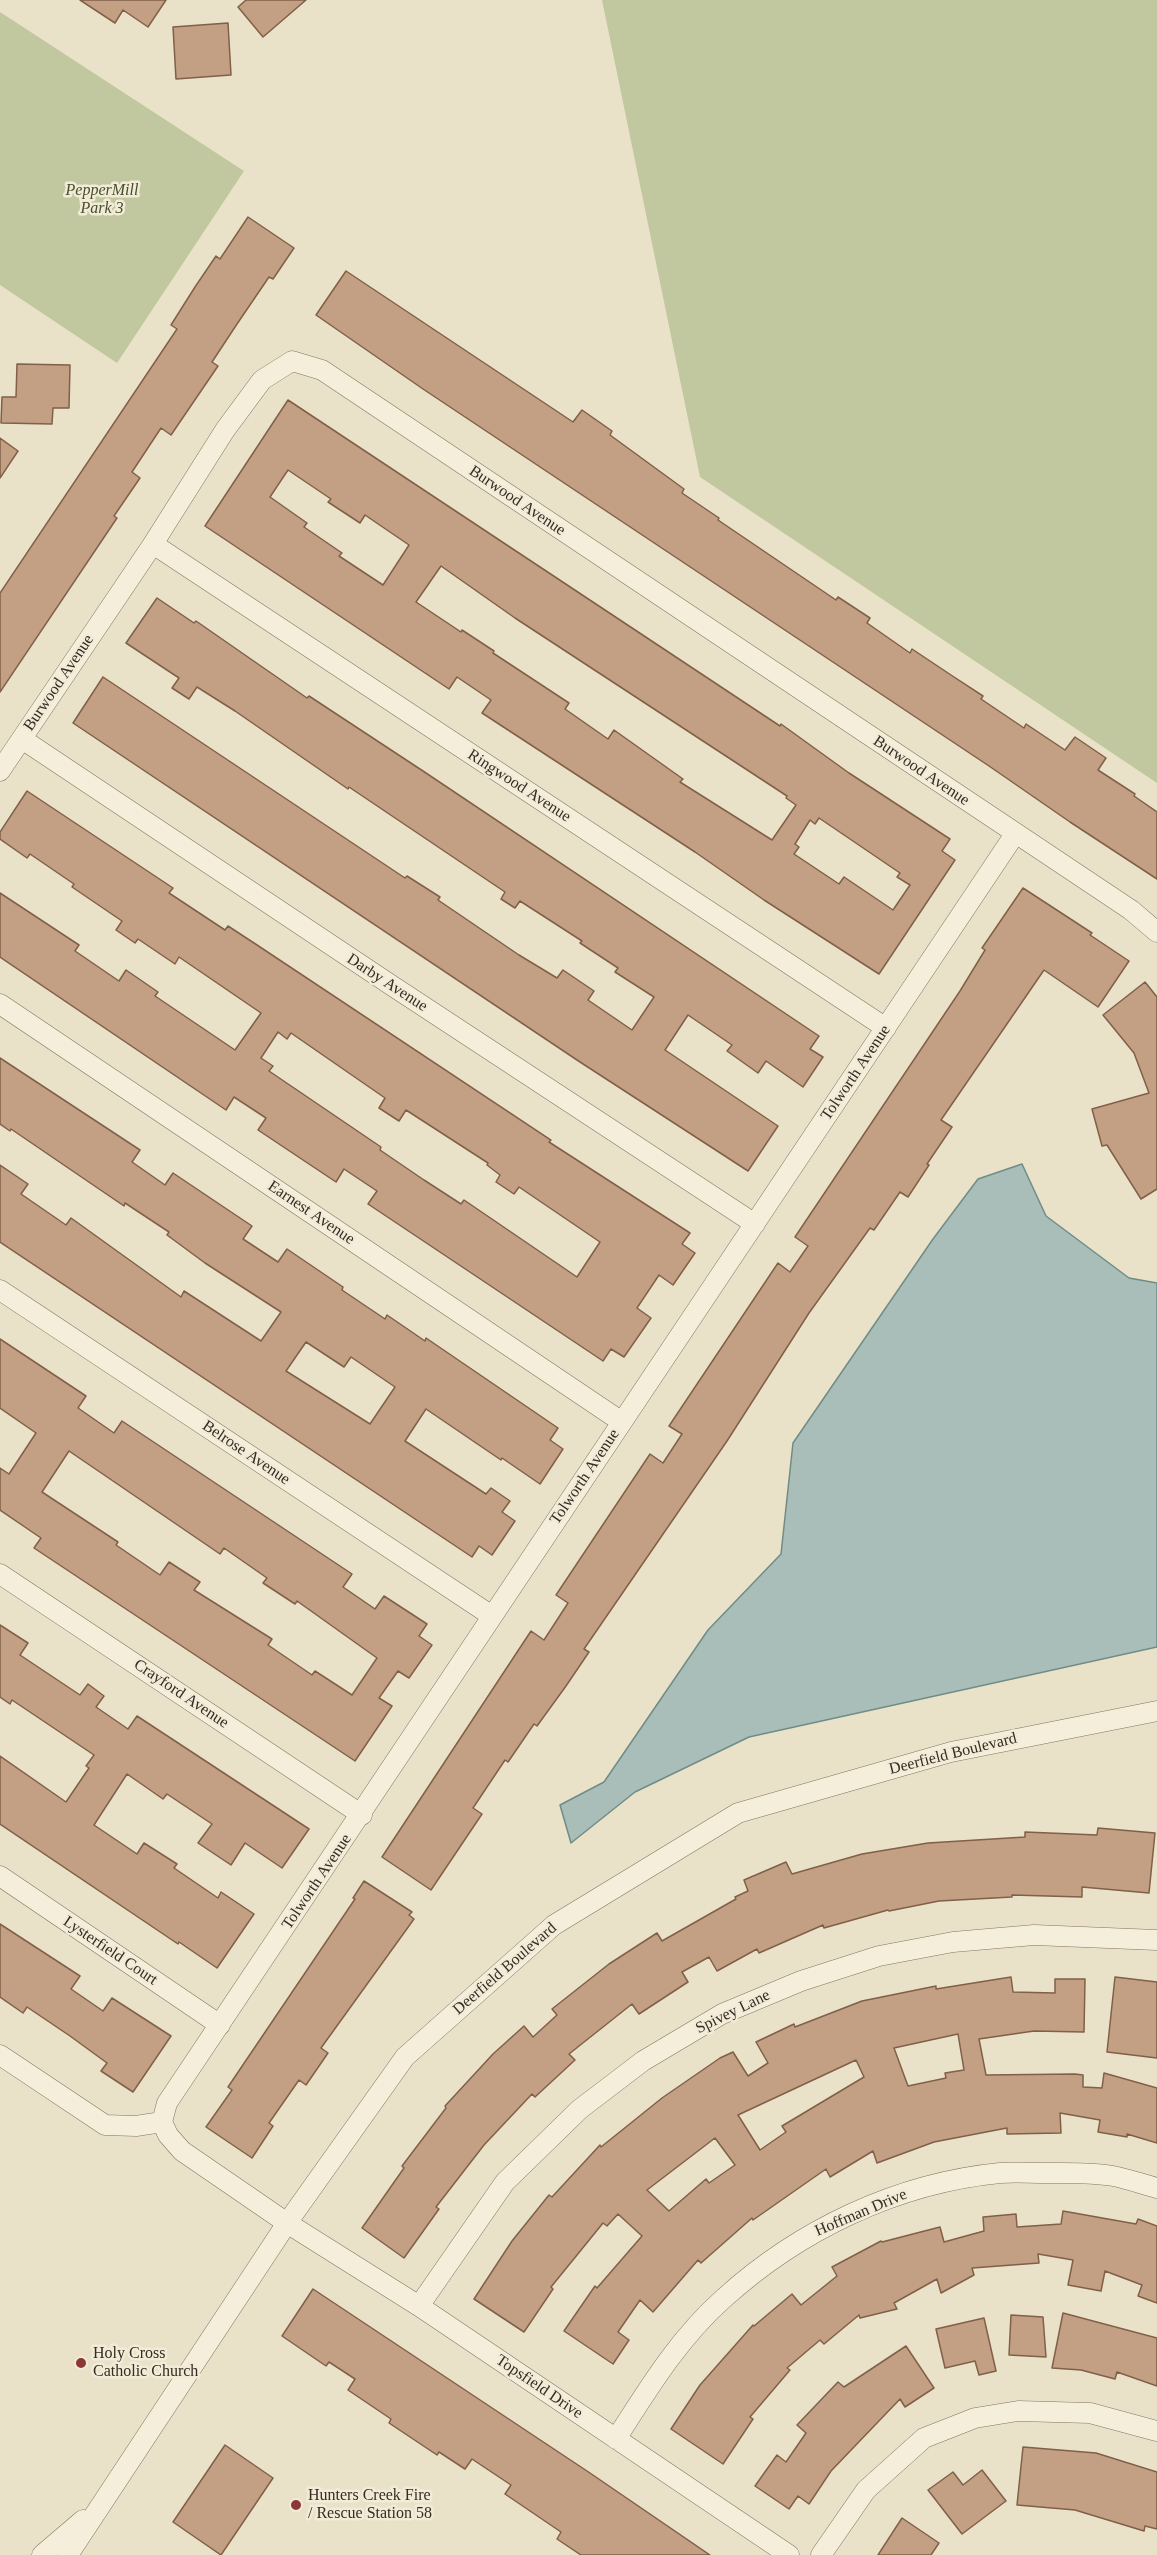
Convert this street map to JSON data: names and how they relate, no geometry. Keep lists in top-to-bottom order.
{
  "streets": {
    "street": [
      "Burwood Avenue",
      "Ringwood Avenue",
      "Darby Avenue",
      "Tolworth Avenue",
      "Earnest Avenue",
      "Belrose Avenue",
      "Crayford Avenue",
      "Deerfield Boulevard",
      "Lysterfield Court",
      "Spivey Lane",
      "Hoffman Drive",
      "Topsfield Drive"
    ]
  },
  "crossings": [
    ["Burwood Avenue", "Ringwood Avenue"],
    ["Burwood Avenue", "Darby Avenue"],
    ["Burwood Avenue", "Tolworth Avenue"],
    ["Ringwood Avenue", "Tolworth Avenue"],
    ["Darby Avenue", "Tolworth Avenue"],
    ["Tolworth Avenue", "Earnest Avenue"],
    ["Tolworth Avenue", "Belrose Avenue"],
    ["Tolworth Avenue", "Crayford Avenue"],
    ["Tolworth Avenue", "Lysterfield Court"],
    ["Tolworth Avenue", "Topsfield Drive"],
    ["Deerfield Boulevard", "Topsfield Drive"],
    ["Spivey Lane", "Topsfield Drive"],
    ["Hoffman Drive", "Topsfield Drive"]
  ],
  "parks": ["PepperMill Park 3"],
  "places": ["Holy Cross Catholic Church", "Hunters Creek Fire / Rescue Station 58"]
}
